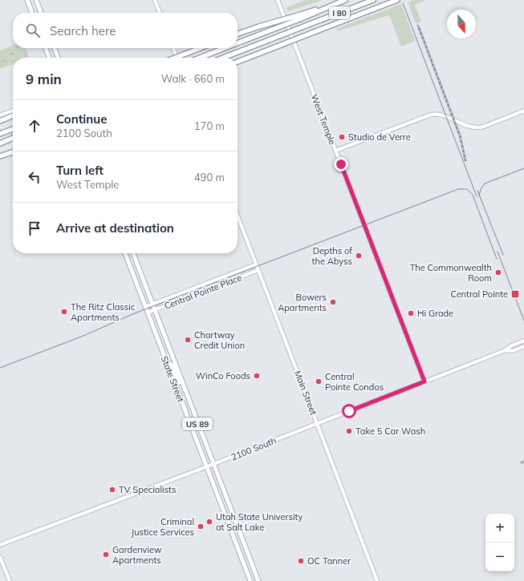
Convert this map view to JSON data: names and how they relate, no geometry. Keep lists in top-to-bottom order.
{
  "streets": {
    "highway": ["I 80"],
    "main road": ["State Street", "US 89"],
    "street": [
      "West Temple",
      "Central Pointe Place",
      "Main Street",
      "2100 South"
    ]
  },
  "crossings": [
    ["West Temple", "2100 South"],
    ["Central Pointe Place", "State Street"],
    ["Central Pointe Place", "Main Street"],
    ["State Street", "2100 South"],
    ["Main Street", "2100 South"]
  ],
  "places": {
    "other": [
      "Studio de Verre",
      "Depths of the Abyss",
      "The Commonwealth Room",
      "Bowers Apartments",
      "The Ritz Classic Apartments",
      "Hi Grade",
      "Chartway Credit Union",
      "WinCo Foods",
      "Central Pointe Condos",
      "Take 5 Car Wash",
      "TV Specialists",
      "Utah State University at Salt Lake",
      "Criminal Justice Services",
      "Gardenview Apartments",
      "OC Tanner"
    ],
    "transit": ["Central Pointe"]
  },
  "north": "bottom",
  "page": {
    "search": "Search here",
    "heading": ["9 min", "Walk · 660 m"],
    "list": [
      ["Continue", "2100 South", "170 m"],
      ["Turn left", "West Temple", "490 m"],
      "Arrive at destination"
    ],
    "map_buttons": ["+", "−"]
  }
}
